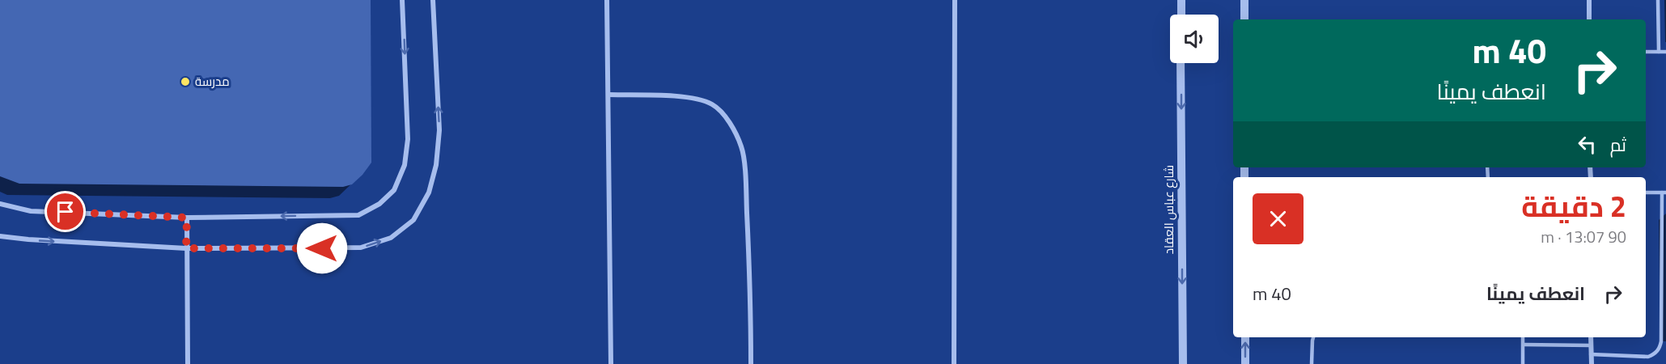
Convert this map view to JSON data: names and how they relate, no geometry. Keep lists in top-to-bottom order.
{
  "streets": {
    "street": ["شارع عباس العقاد"]
  },
  "one_way": ["شارع عباس العقاد"],
  "places": ["مدرسة"],
  "page": {
    "turn": ["40 m", "انعطف يمينًا"],
    "then": "ثم",
    "heading": ["2 دقيقة", "90 m · 13:07"],
    "list": [
      {
        "name": "انعطف يمينًا",
        "value": "40 m"
      }
    ]
  }
}
